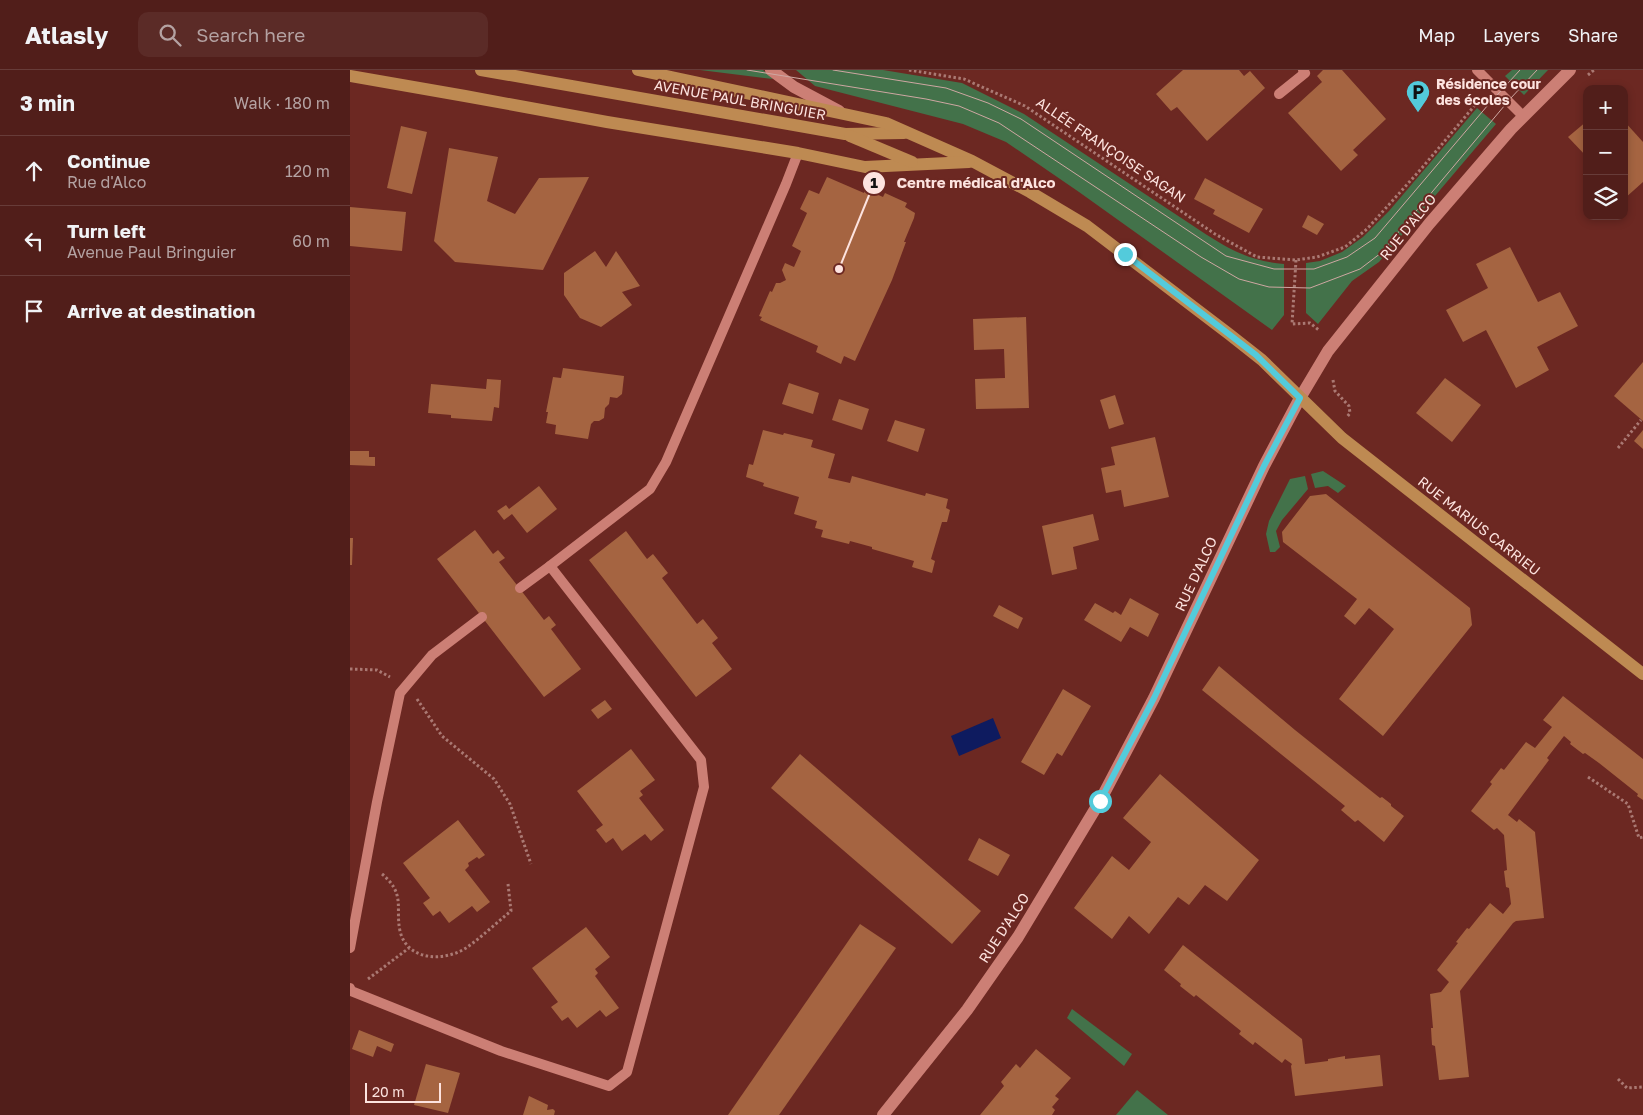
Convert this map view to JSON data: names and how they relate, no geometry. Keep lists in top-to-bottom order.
{
  "streets": {
    "main road": ["AVENUE PAUL BRINGUIER", "RUE MARIUS CARRIEU"],
    "street": ["RUE D'ALCO"],
    "path": ["ALLÉE FRANÇOISE SAGAN"]
  },
  "crossings": [
    ["AVENUE PAUL BRINGUIER", "RUE D'ALCO"],
    ["AVENUE PAUL BRINGUIER", "RUE MARIUS CARRIEU"],
    ["RUE D'ALCO", "RUE MARIUS CARRIEU"]
  ],
  "places": {
    "parking": ["Résidence cour des écoles"],
    "other": ["Centre médical d'Alco"]
  },
  "scale_bar": "20 m",
  "page": {
    "header": "Atlasly",
    "search": "Search here",
    "nav": ["Map", "Layers", "Share"],
    "heading": ["3 min", "Walk · 180 m"],
    "map_buttons": ["+", "−"],
    "list": [
      ["Continue", "Rue d'Alco", "120 m"],
      ["Turn left", "Avenue Paul Bringuier", "60 m"],
      "Arrive at destination"
    ],
    "scale": "20 m"
  }
}
